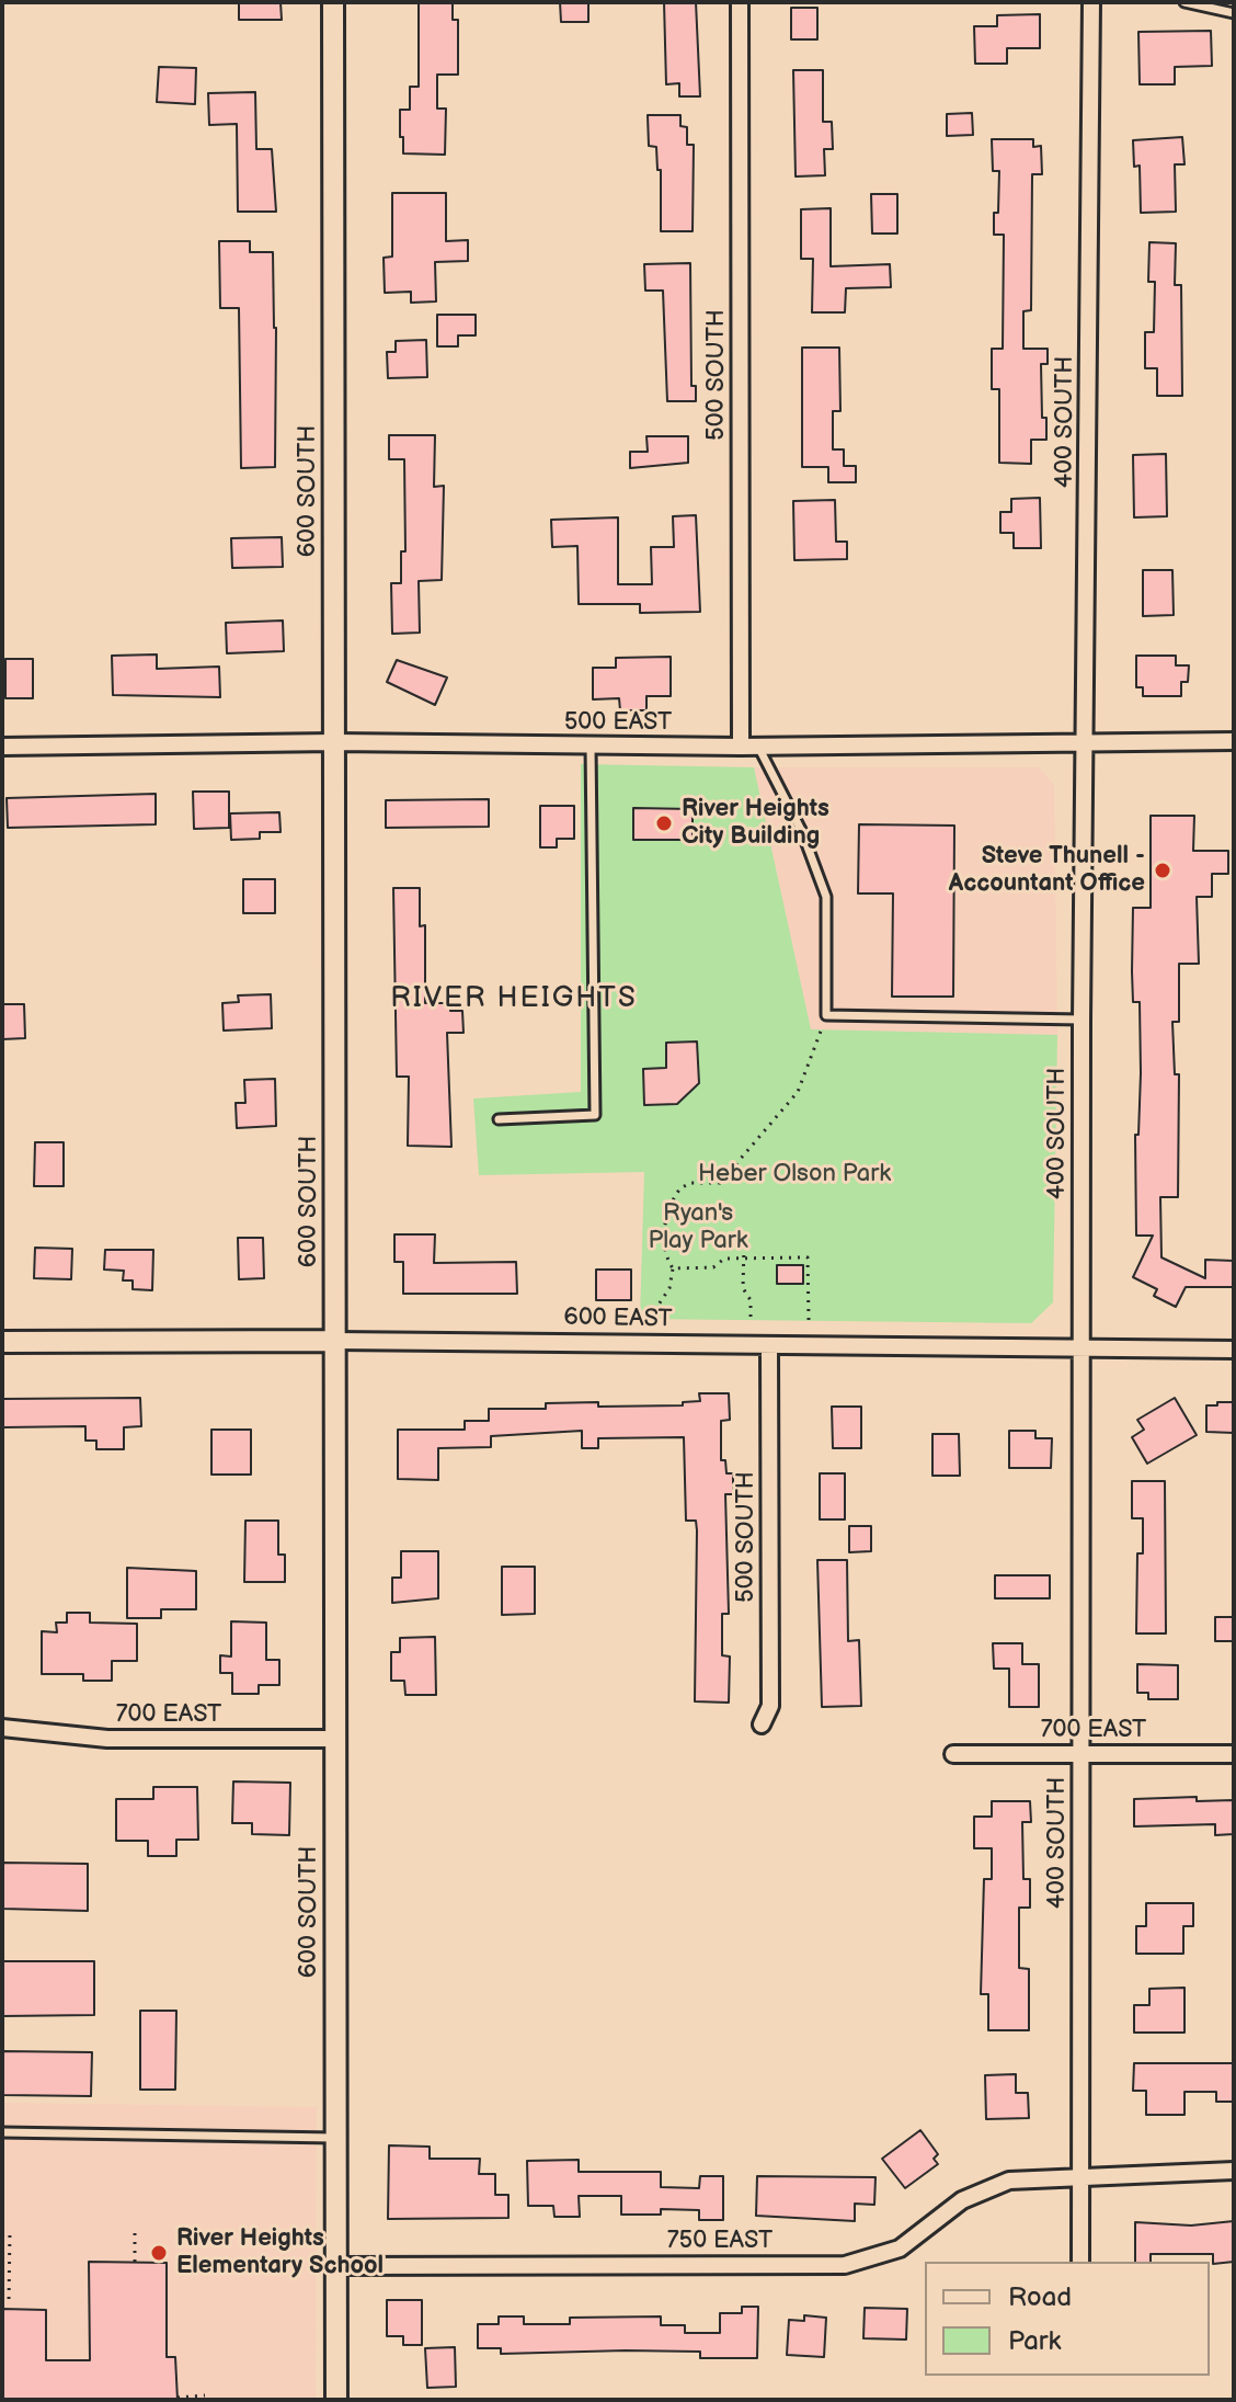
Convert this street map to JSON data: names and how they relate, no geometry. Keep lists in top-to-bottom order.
{
  "streets": {
    "street": [
      "500 SOUTH",
      "400 SOUTH",
      "600 SOUTH",
      "500 EAST",
      "600 EAST",
      "700 EAST",
      "750 EAST"
    ]
  },
  "crossings": [
    ["500 SOUTH", "500 EAST"],
    ["500 SOUTH", "600 EAST"],
    ["400 SOUTH", "500 EAST"],
    ["400 SOUTH", "600 EAST"],
    ["400 SOUTH", "700 EAST"],
    ["400 SOUTH", "750 EAST"],
    ["600 SOUTH", "500 EAST"],
    ["600 SOUTH", "600 EAST"],
    ["600 SOUTH", "700 EAST"],
    ["600 SOUTH", "750 EAST"]
  ],
  "districts": ["RIVER HEIGHTS"],
  "parks": ["Heber Olson Park", "Ryan's Play Park"],
  "places": ["River Heights City Building", "Steve Thunell - Accountant Office", "River Heights Elementary School"],
  "legend": ["Road", "Park"]
}
